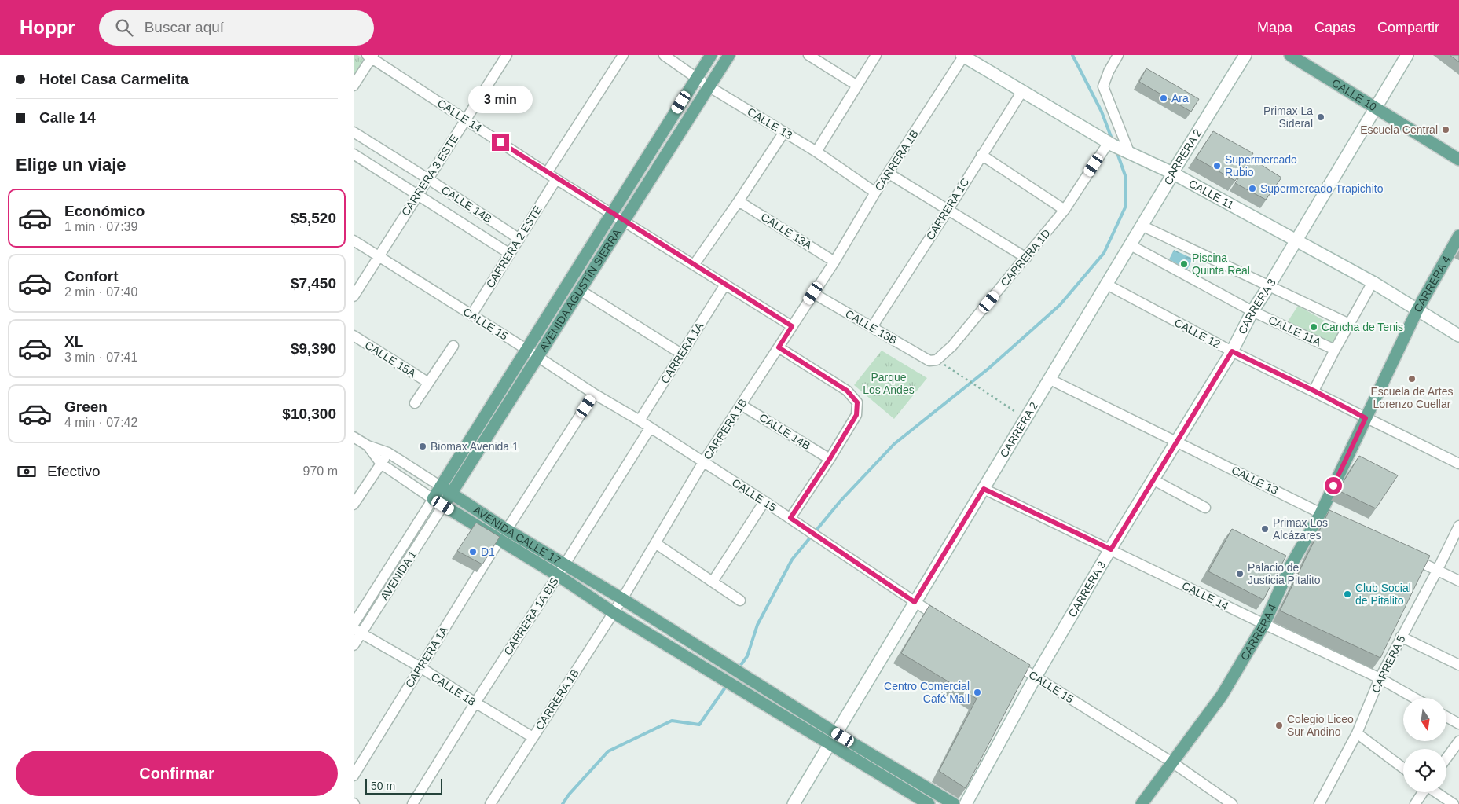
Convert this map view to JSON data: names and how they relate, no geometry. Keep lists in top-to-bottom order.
{
  "streets": {
    "main road": [
      "CALLE 10",
      "CARRERA 2",
      "CALLE 11",
      "CARRERA 4",
      "AVENIDA AGUSTÍN SIERRA",
      "CARRERA 3",
      "AVENIDA CALLE 17"
    ],
    "street": [
      "CALLE 14",
      "CALLE 13",
      "CARRERA 1B",
      "CARRERA 3 ESTE",
      "CALLE 14B",
      "CARRERA 1C",
      "CALLE 13A",
      "CARRERA 2 ESTE",
      "CARRERA 1D",
      "CALLE 15",
      "CALLE 13B",
      "CALLE 11A",
      "CALLE 12",
      "CARRERA 1A",
      "CALLE 15A",
      "AVENIDA 1",
      "CARRERA 1A BIS",
      "CARRERA 5",
      "CALLE 18"
    ]
  },
  "crossings": [
    ["CALLE 10", "CARRERA 3"],
    ["CALLE 14", "CARRERA 2"],
    ["CALLE 14", "CARRERA 1B"],
    ["CALLE 14", "CARRERA 3 ESTE"],
    ["CALLE 14", "CARRERA 2 ESTE"],
    ["CALLE 14", "CARRERA 4"],
    ["CALLE 14", "AVENIDA AGUSTÍN SIERRA"],
    ["CALLE 14", "CARRERA 3"],
    ["CALLE 14", "CARRERA 1A"],
    ["CALLE 14", "CARRERA 5"],
    ["CALLE 13", "CARRERA 2"],
    ["CALLE 13", "CARRERA 1B"],
    ["CALLE 13", "CARRERA 4"],
    ["CALLE 13", "AVENIDA AGUSTÍN SIERRA"],
    ["CALLE 13", "CARRERA 3"],
    ["CARRERA 2", "CALLE 11"],
    ["CARRERA 2", "CALLE 15"],
    ["CARRERA 2", "CALLE 11A"],
    ["CARRERA 2", "CALLE 12"],
    ["CARRERA 2", "AVENIDA CALLE 17"],
    ["CARRERA 1B", "CALLE 11"],
    ["CARRERA 1B", "CALLE 14B"],
    ["CARRERA 1B", "CALLE 13A"],
    ["CARRERA 1B", "CALLE 15"],
    ["CARRERA 1B", "CALLE 13B"],
    ["CARRERA 1B", "AVENIDA CALLE 17"],
    ["CARRERA 1B", "CALLE 18"],
    ["CARRERA 3 ESTE", "CALLE 14B"],
    ["CARRERA 3 ESTE", "CALLE 15"],
    ["CALLE 11", "CARRERA 1C"],
    ["CALLE 11", "CARRERA 1D"],
    ["CALLE 11", "CARRERA 4"],
    ["CALLE 11", "CARRERA 3"],
    ["CALLE 14B", "CARRERA 2 ESTE"],
    ["CARRERA 1C", "CALLE 13B"],
    ["CARRERA 2 ESTE", "CALLE 15"],
    ["CARRERA 1D", "CALLE 13B"],
    ["CARRERA 4", "CALLE 15"],
    ["CARRERA 4", "CALLE 12"],
    ["AVENIDA AGUSTÍN SIERRA", "CALLE 15"],
    ["AVENIDA AGUSTÍN SIERRA", "AVENIDA CALLE 17"],
    ["AVENIDA AGUSTÍN SIERRA", "AVENIDA 1"],
    ["CARRERA 3", "CALLE 15"],
    ["CARRERA 3", "CALLE 11A"],
    ["CARRERA 3", "CALLE 12"],
    ["CALLE 15", "CARRERA 1A"],
    ["CALLE 15", "CARRERA 1A BIS"],
    ["CARRERA 1A", "AVENIDA CALLE 17"],
    ["CARRERA 1A", "CALLE 18"],
    ["AVENIDA CALLE 17", "AVENIDA 1"],
    ["AVENIDA CALLE 17", "CARRERA 1A BIS"],
    ["AVENIDA 1", "CALLE 18"],
    ["CARRERA 1A BIS", "CALLE 18"]
  ],
  "parks": ["Parque Los Andes"],
  "places": [
    "Ara",
    "Primax La Sideral",
    "Escuela Central",
    "Supermercado Rubio",
    "Supermercado Trapichito",
    "Piscina Quinta Real",
    "Cancha de Tenis",
    "Escuela de Artes Lorenzo Cuellar",
    "Biomax Avenida 1",
    "Primax Los Alcázares",
    "D1",
    "Palacio de Justicia Pitalito",
    "Club Social de Pitalito",
    "Centro Comercial Café Mall",
    "Colegio Liceo Sur Andino"
  ],
  "scale_bar": "50 m",
  "north": "bottom",
  "page": {
    "header": "Hoppr",
    "search": "Buscar aquí",
    "nav": ["Mapa", "Capas", "Compartir"],
    "banner": ["Hotel Casa Carmelita", "Calle 14"],
    "bubble": "3 min",
    "heading": "Elige un viaje",
    "list": [
      {
        "name": "Económico",
        "note": "1 min · 07:39",
        "value": "$5,520"
      },
      {
        "name": "Confort",
        "note": "2 min · 07:40",
        "value": "$7,450"
      },
      {
        "name": "XL",
        "note": "3 min · 07:41",
        "value": "$9,390"
      },
      {
        "name": "Green",
        "note": "4 min · 07:42",
        "value": "$10,300"
      }
    ],
    "pay": ["Efectivo", "970 m"],
    "buttons": "Confirmar",
    "scale": "50 m"
  }
}
